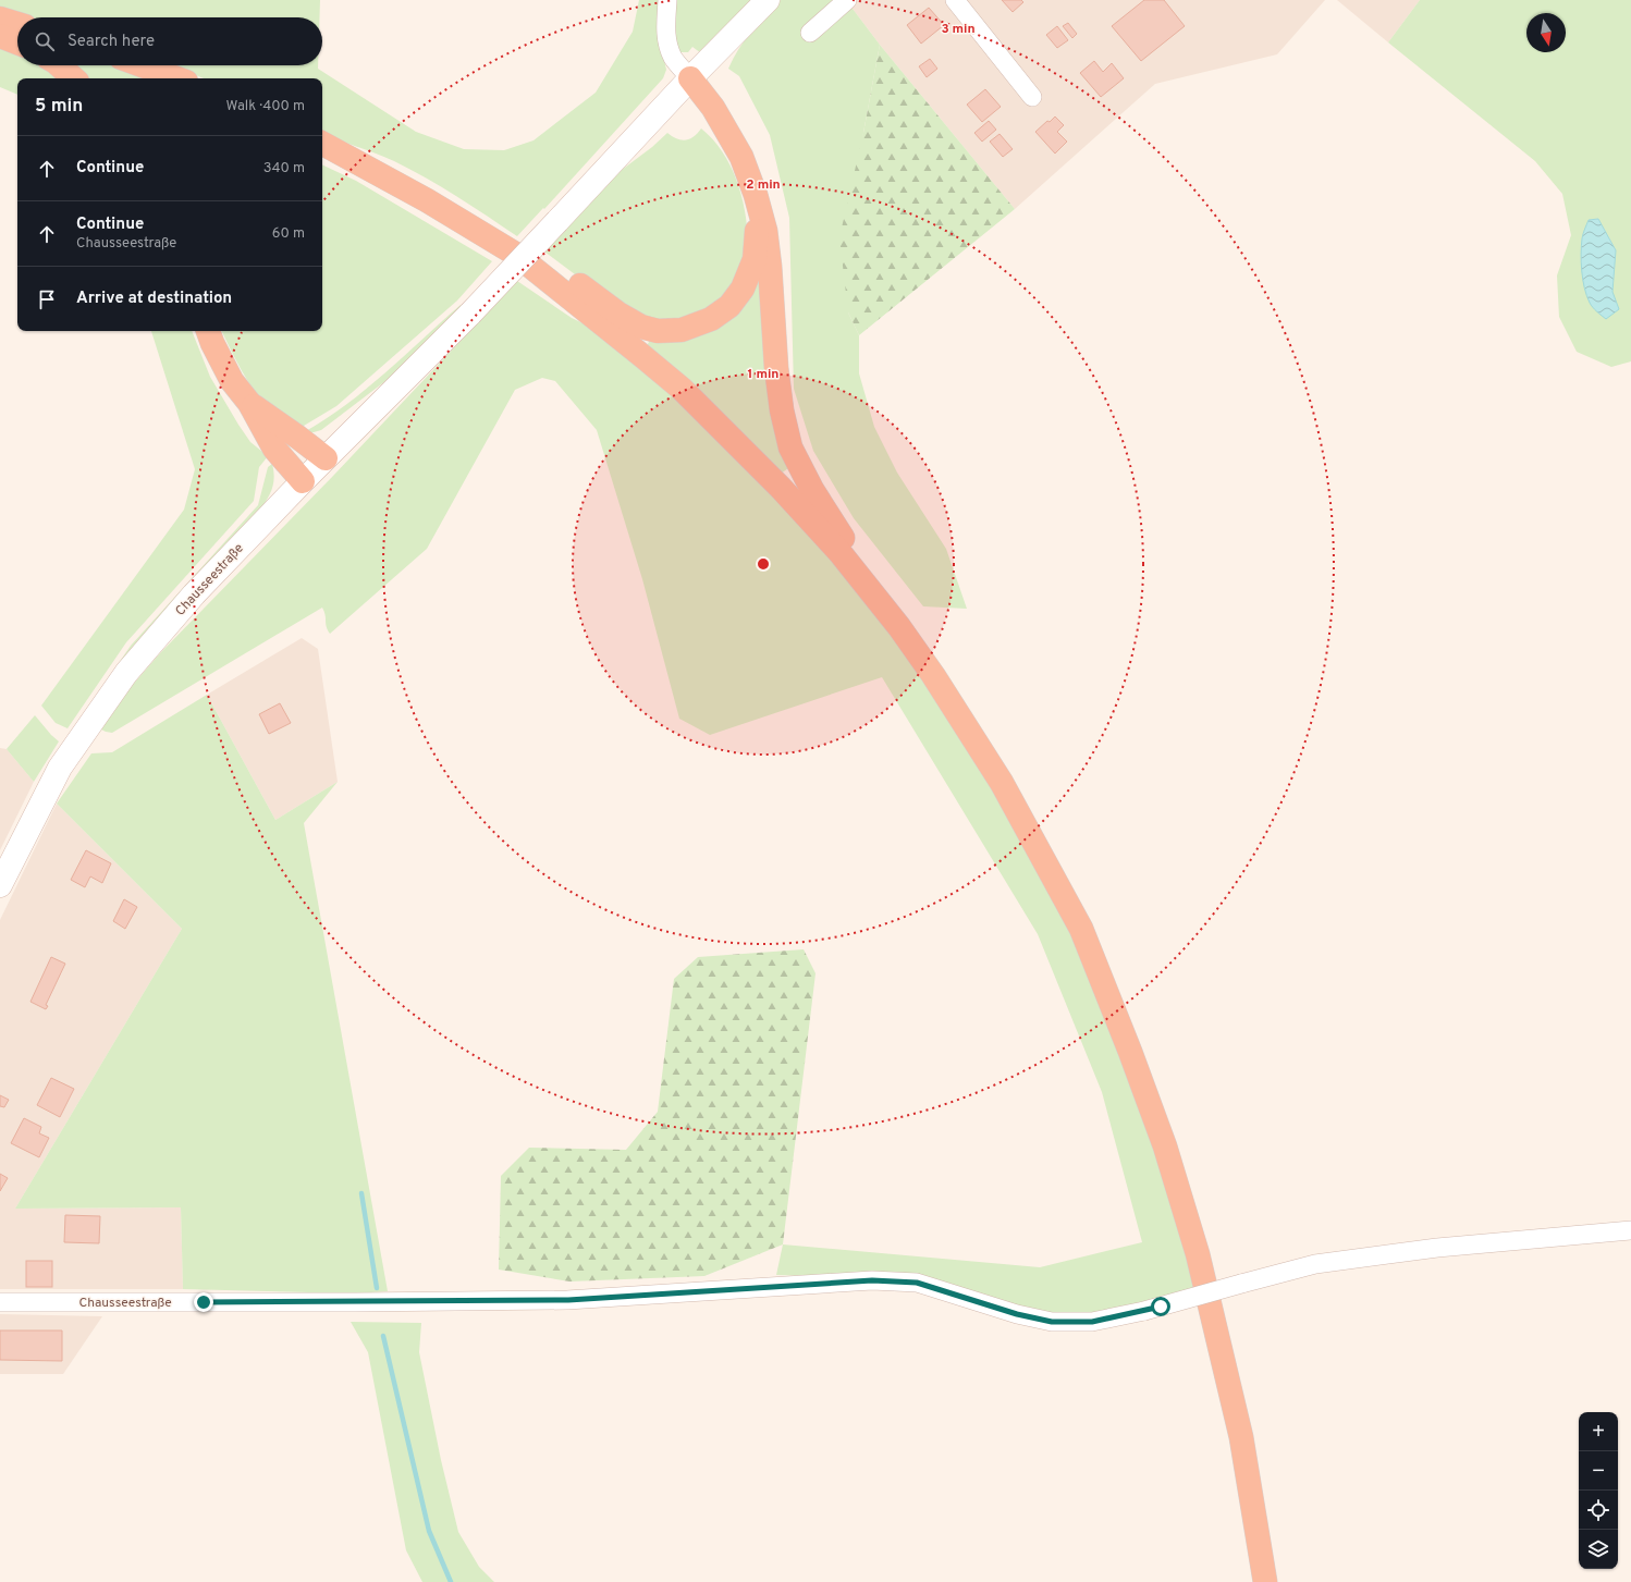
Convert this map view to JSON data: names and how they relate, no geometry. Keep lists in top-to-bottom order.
{
  "streets": {
    "main road": ["Chausseestraße"]
  },
  "north": "bottom",
  "page": {
    "search": "Search here",
    "heading": ["5 min", "Walk · 400 m"],
    "list": [
      ["Continue", "340 m"],
      ["Continue", "Chausseestraße", "60 m"],
      "Arrive at destination"
    ],
    "map_buttons": ["+", "−"]
  },
  "rings": ["3 min", "2 min", "1 min"]
}
